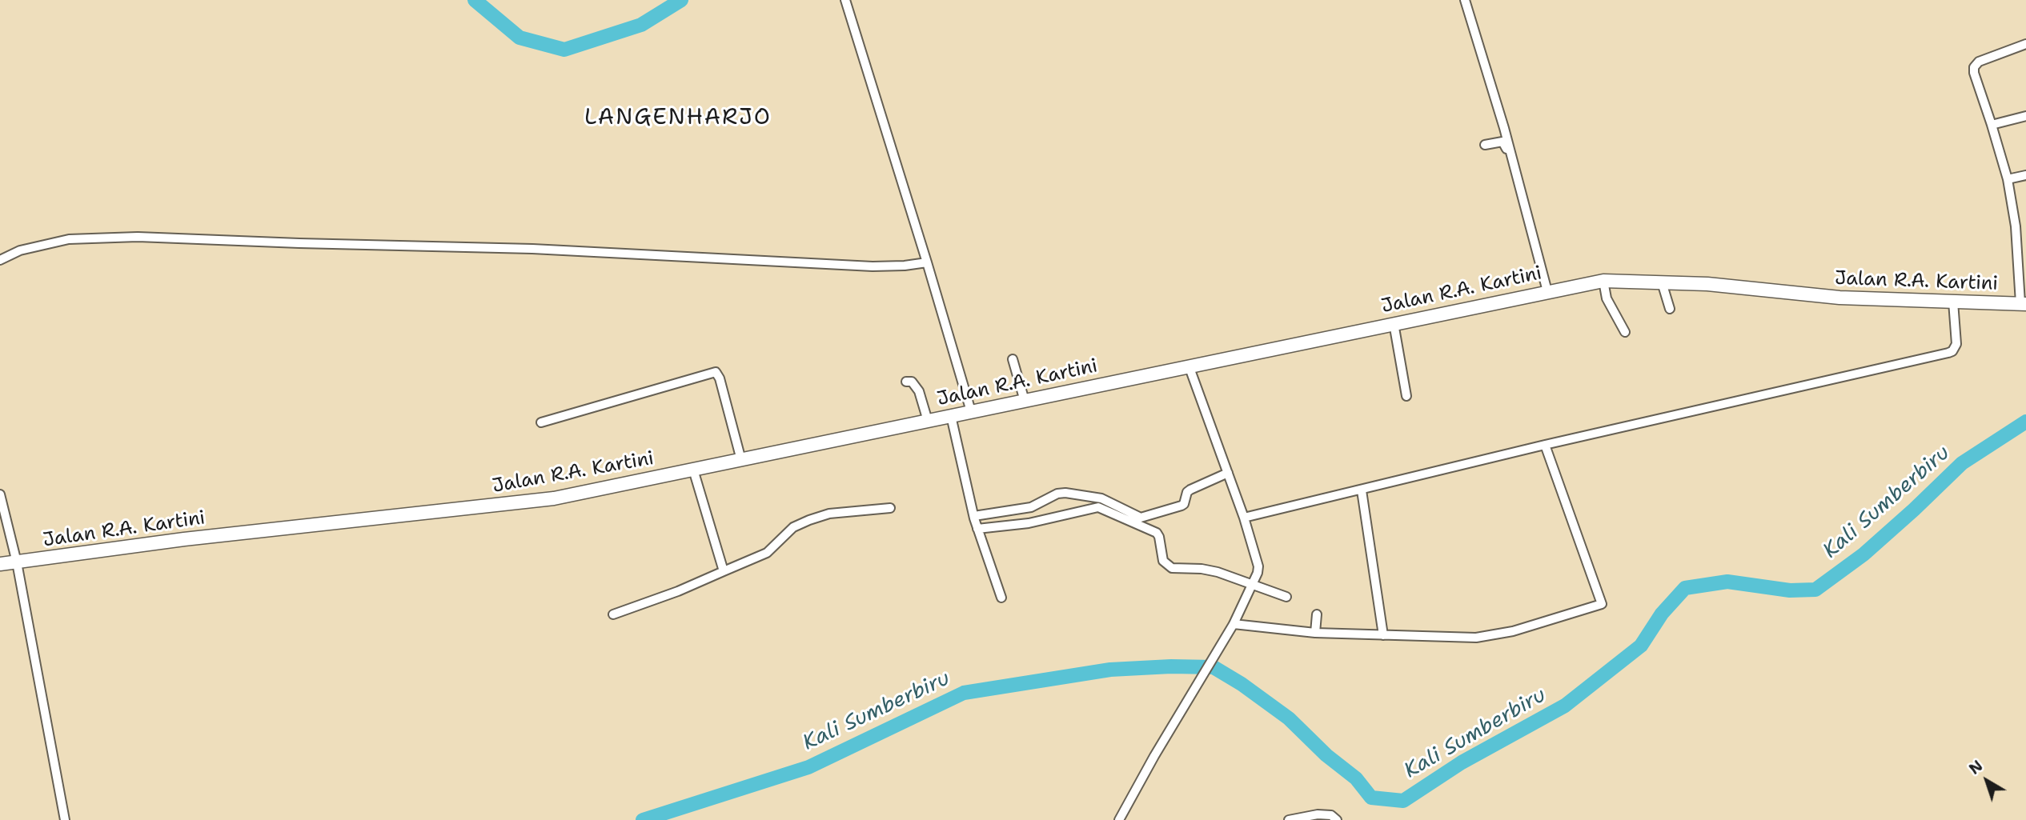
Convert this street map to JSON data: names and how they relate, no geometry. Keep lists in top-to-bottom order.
{
  "streets": {
    "main road": ["Jalan R.A. Kartini"]
  },
  "districts": ["LANGENHARJO"],
  "water": ["Kali Sumberbiru"],
  "north": "top left"
}
